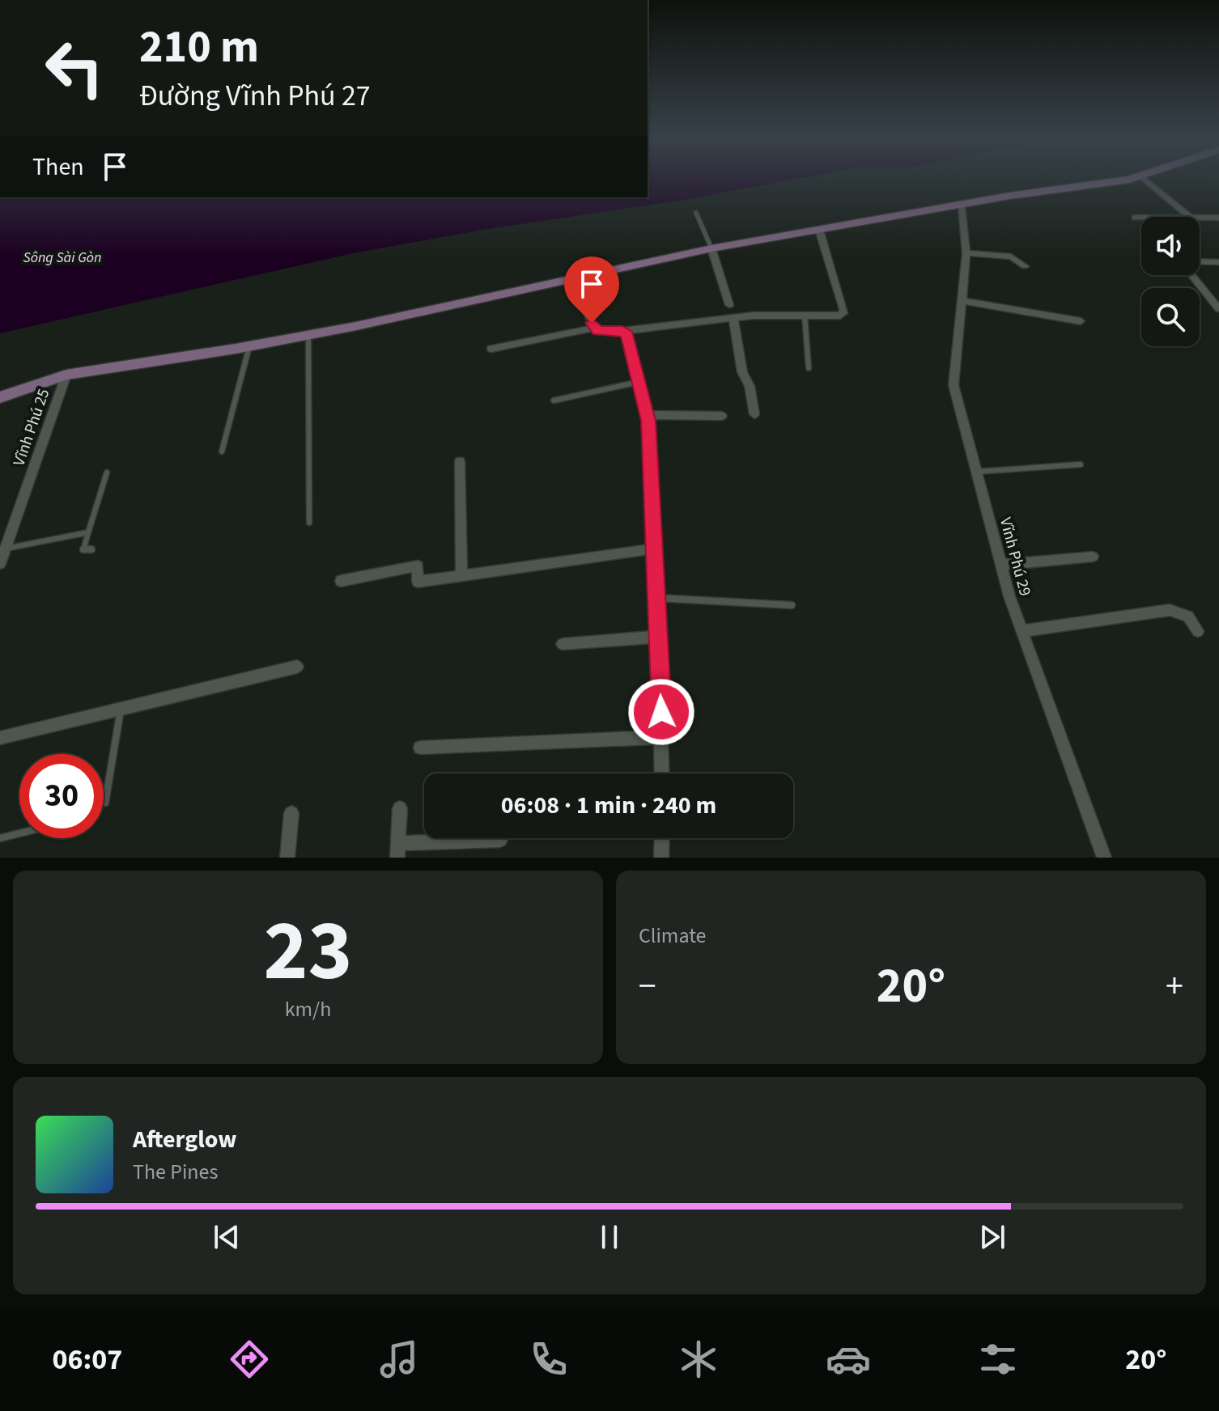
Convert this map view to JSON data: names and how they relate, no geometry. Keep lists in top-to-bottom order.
{
  "streets": {
    "street": ["Vĩnh Phú 25", "Vĩnh Phú 29"]
  },
  "water": ["Sông Sài Gòn"],
  "page": {
    "turn": ["210 m", "Đường Vĩnh Phú 27"],
    "then": "Then",
    "limit": "30",
    "trip": "06:08 · 1 min · 240 m",
    "tile": [
      ["23", "km/h"],
      "Climate"
    ],
    "heat": ["−", "20°", "+"],
    "song": ["Afterglow", "The Pines"],
    "tabs": ["06:07", "20°"]
  }
}
